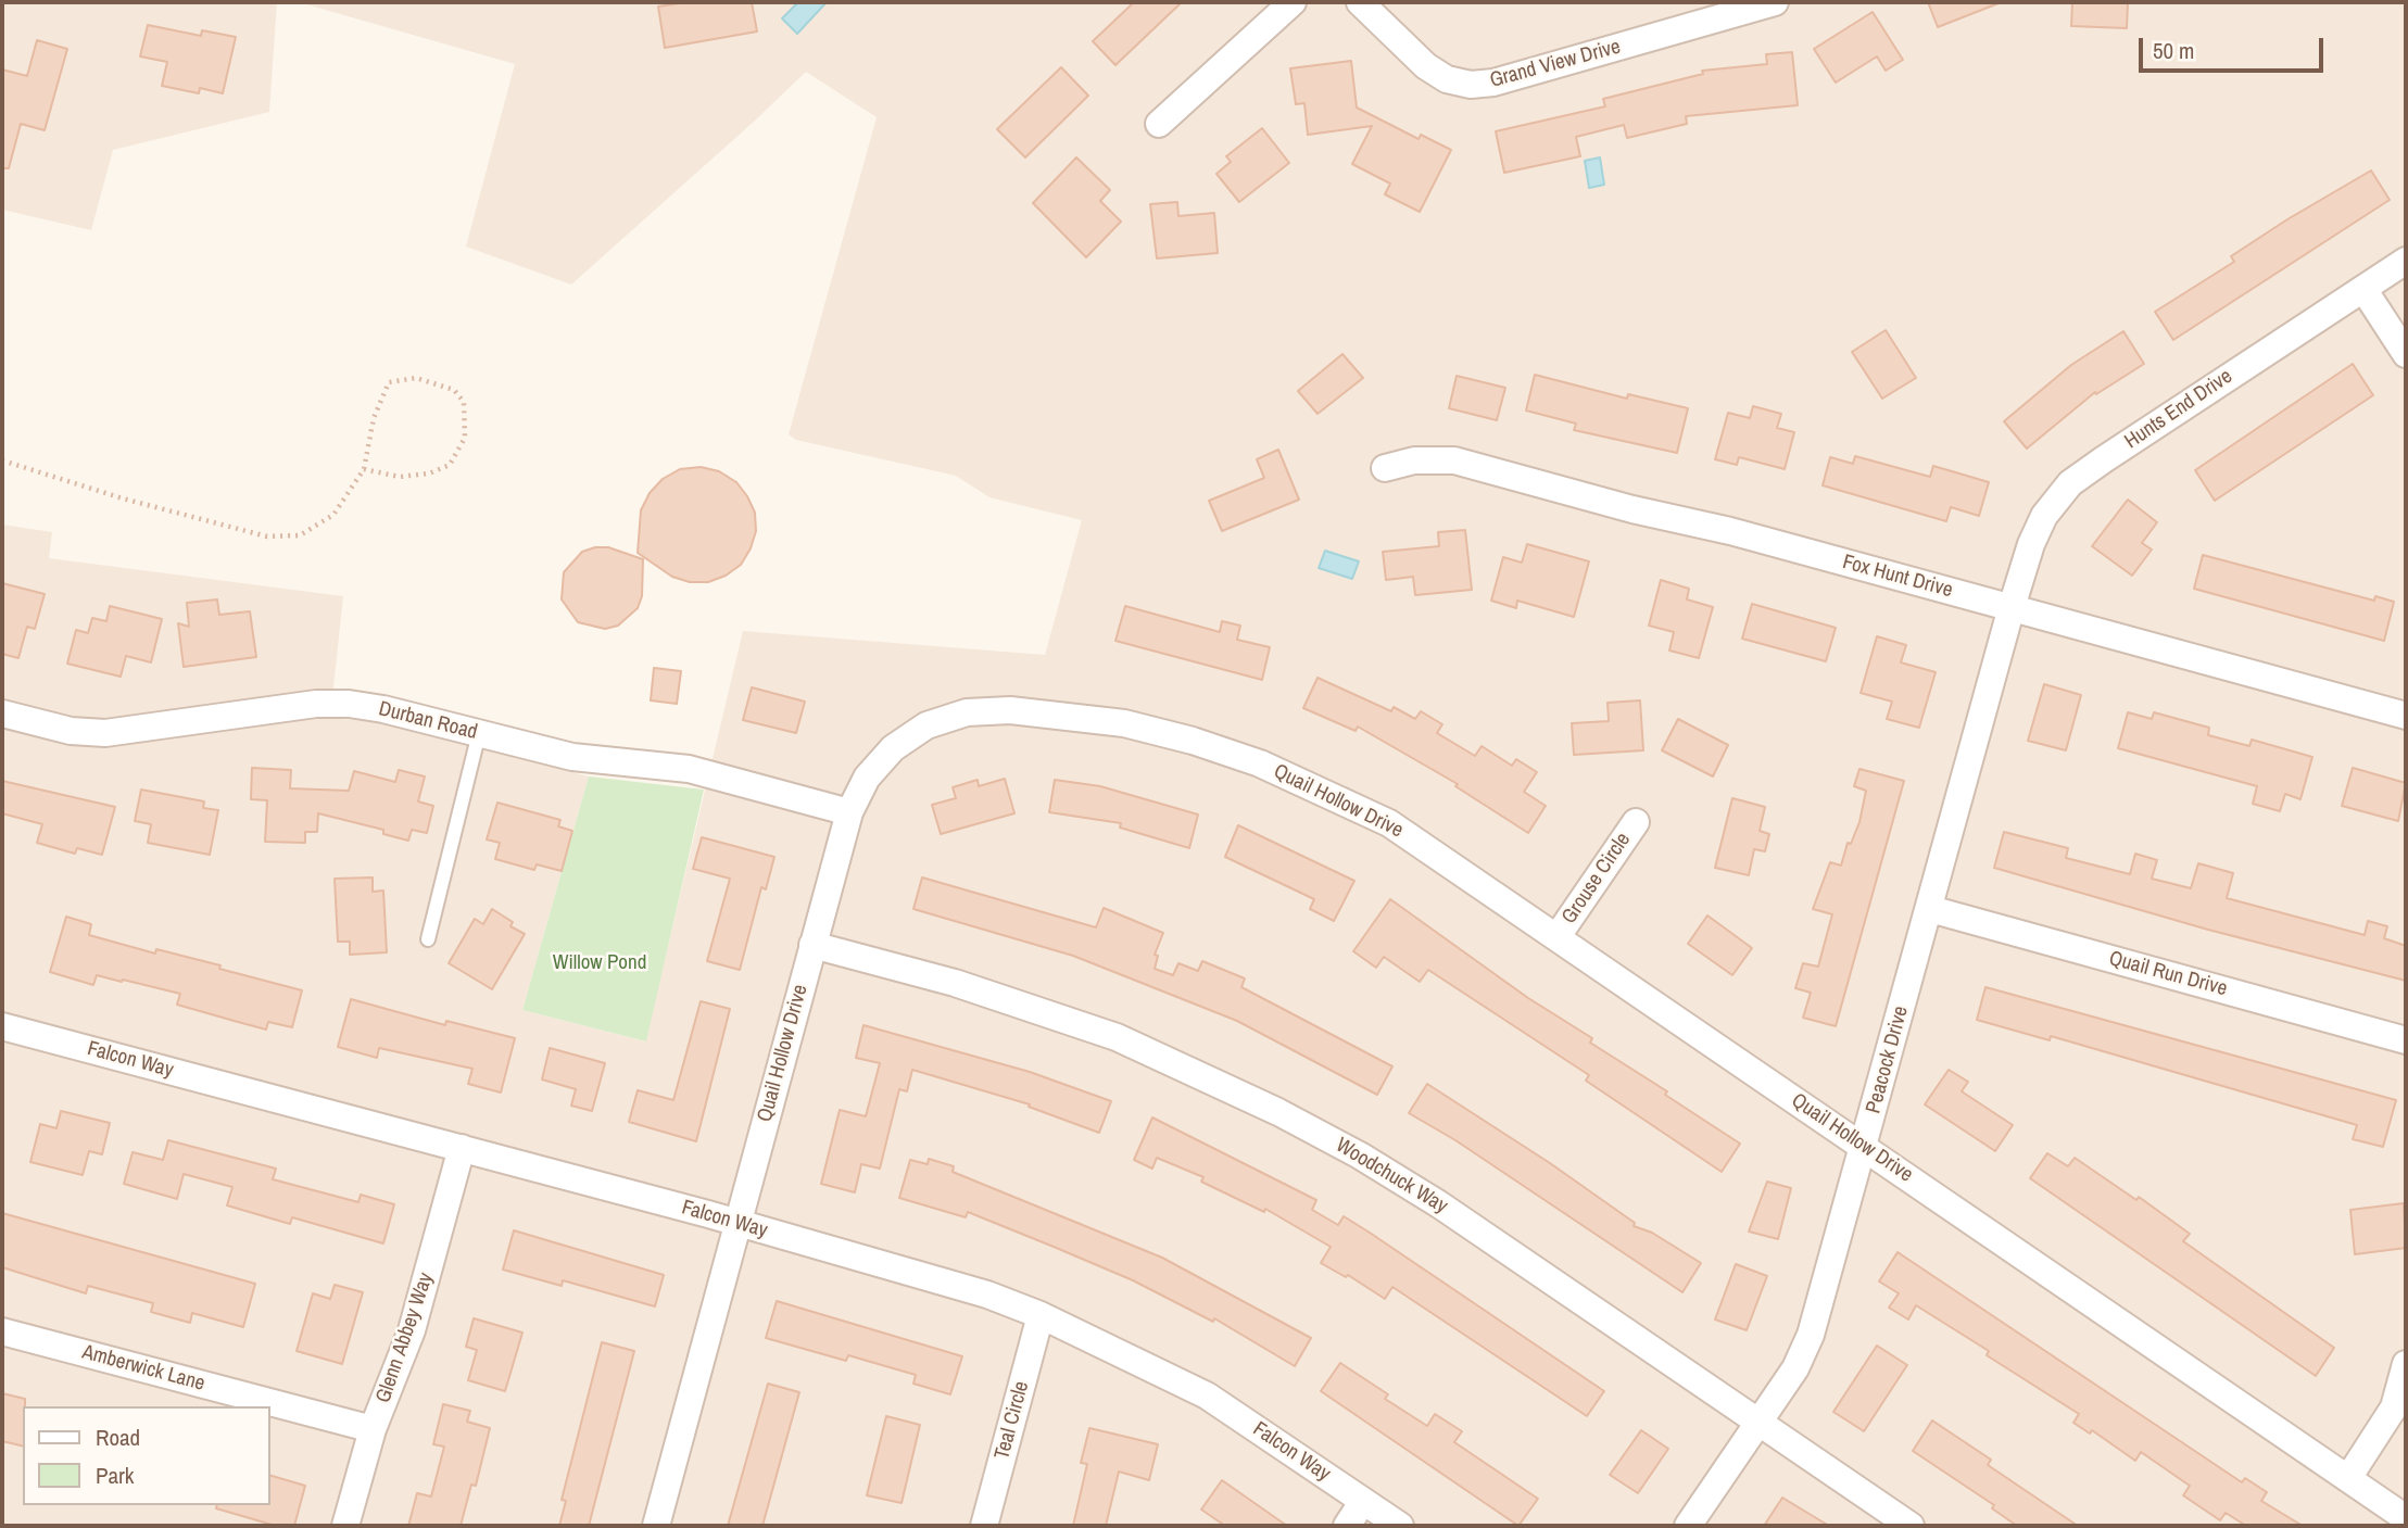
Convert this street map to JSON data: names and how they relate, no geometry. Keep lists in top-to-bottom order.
{
  "streets": {
    "street": [
      "Grand View Drive",
      "Hunts End Drive",
      "Fox Hunt Drive",
      "Durban Road",
      "Quail Hollow Drive",
      "Grouse Circle",
      "Quail Run Drive",
      "Falcon Way",
      "Peacock Drive",
      "Woodchuck Way",
      "Glenn Abbey Way",
      "Amberwick Lane",
      "Teal Circle"
    ]
  },
  "crossings": [
    ["Hunts End Drive", "Fox Hunt Drive"],
    ["Hunts End Drive", "Peacock Drive"],
    ["Fox Hunt Drive", "Peacock Drive"],
    ["Durban Road", "Quail Hollow Drive"],
    ["Quail Hollow Drive", "Grouse Circle"],
    ["Quail Hollow Drive", "Falcon Way"],
    ["Quail Hollow Drive", "Peacock Drive"],
    ["Quail Hollow Drive", "Woodchuck Way"],
    ["Quail Run Drive", "Peacock Drive"],
    ["Falcon Way", "Glenn Abbey Way"],
    ["Falcon Way", "Teal Circle"],
    ["Peacock Drive", "Woodchuck Way"],
    ["Glenn Abbey Way", "Amberwick Lane"]
  ],
  "parks": ["Willow Pond"],
  "legend": ["Road", "Park"],
  "scale_bar": "50 m"
}
